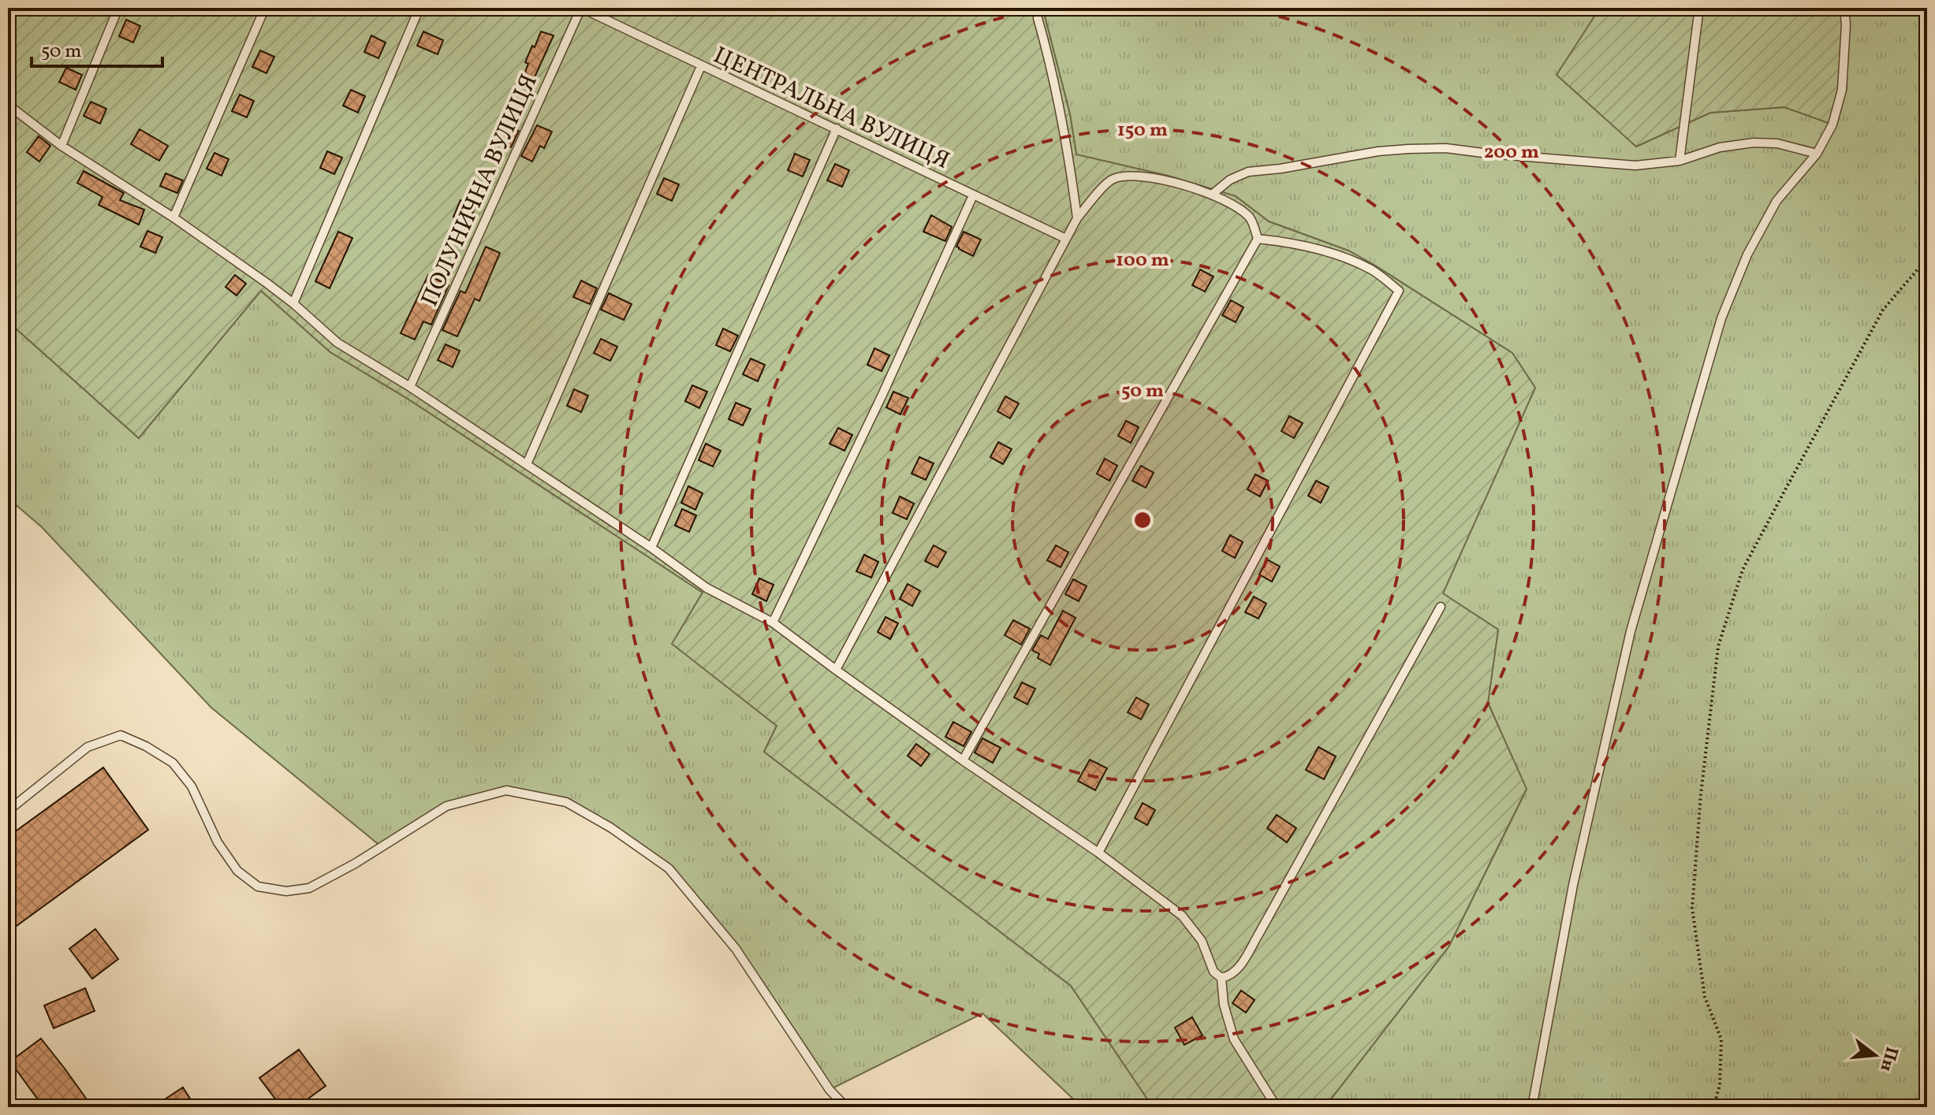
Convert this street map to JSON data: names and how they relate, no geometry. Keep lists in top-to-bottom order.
{
  "streets": {
    "lane": ["ЦЕНТРАЛЬНА ВУЛИЦЯ", "ПОЛУНИЧНА ВУЛИЦЯ"]
  },
  "crossings": [
    ["ЦЕНТРАЛЬНА ВУЛИЦЯ", "ПОЛУНИЧНА ВУЛИЦЯ"]
  ],
  "scale_bar": "50 m",
  "north": "right",
  "rings": [
    "150 m",
    "200 m",
    "100 m",
    "50 m"
  ]
}
